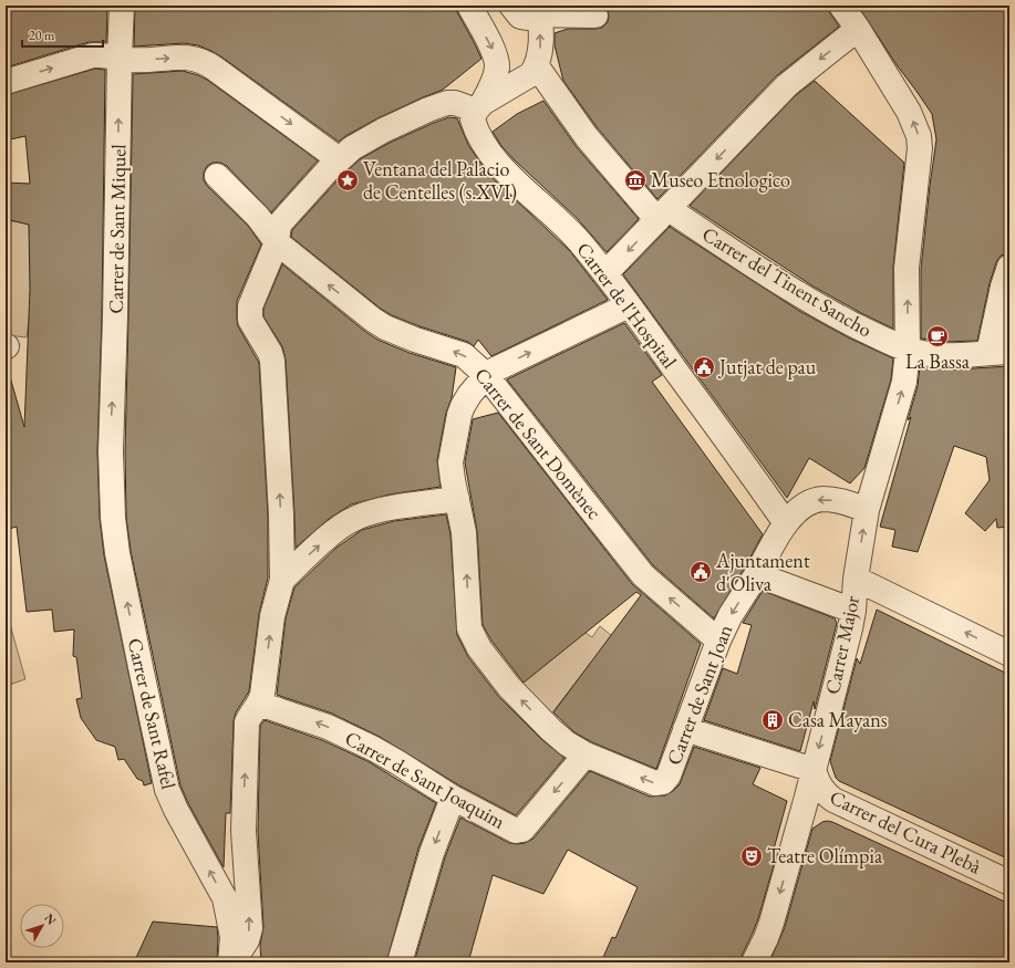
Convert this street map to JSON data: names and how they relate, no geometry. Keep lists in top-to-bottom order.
{
  "streets": {
    "street": [
      "Carrer de Sant Miquel",
      "Carrer del Tinent Sancho",
      "Carrer de l'Hospital",
      "Carrer de Sant Domènec",
      "Carrer Major",
      "Carrer de Sant Joan",
      "Carrer de Sant Rafel",
      "Carrer de Sant Joaquim",
      "Carrer del Cura Plebà"
    ]
  },
  "crossings": [
    ["Carrer de Sant Miquel", "Carrer de Sant Rafel"],
    ["Carrer del Tinent Sancho", "Carrer Major"],
    ["Carrer de l'Hospital", "Carrer de Sant Joan"],
    ["Carrer de Sant Domènec", "Carrer de Sant Joan"],
    ["Carrer Major", "Carrer de Sant Joan"],
    ["Carrer Major", "Carrer del Cura Plebà"],
    ["Carrer de Sant Joan", "Carrer de Sant Joaquim"]
  ],
  "one_way": ["Carrer de Sant Domènec", "Carrer de Sant Joaquim"],
  "places": {
    "place": ["Ventana del Palacio de Centelles (s.XVI)"],
    "museum": ["Museo Etnologico"],
    "cafe": ["La Bassa"],
    "public building": ["Jutjat de pau", "Ajuntament d'Oliva"],
    "building": ["Casa Mayans"],
    "theatre": ["Teatre Olímpia"]
  },
  "scale_bar": "20 m",
  "north": "top right"
}
